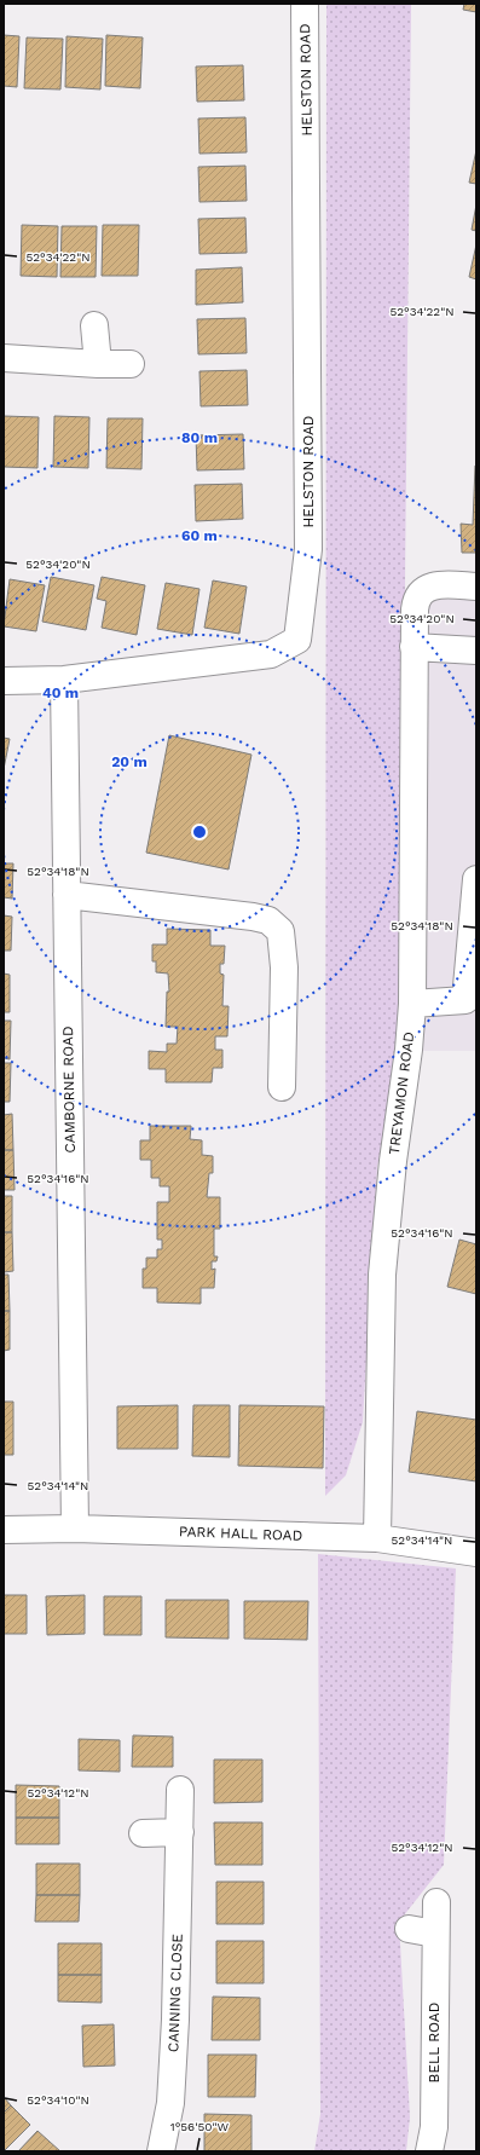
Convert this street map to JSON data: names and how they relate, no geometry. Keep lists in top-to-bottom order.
{
  "streets": {
    "street": [
      "HELSTON ROAD",
      "CAMBORNE ROAD",
      "TREYAMON ROAD",
      "PARK HALL ROAD",
      "CANNING CLOSE",
      "BELL ROAD"
    ]
  },
  "crossings": [
    ["HELSTON ROAD", "CAMBORNE ROAD"],
    ["CAMBORNE ROAD", "PARK HALL ROAD"],
    ["TREYAMON ROAD", "PARK HALL ROAD"]
  ],
  "coordinates": [
    "52°34'22\"N",
    "52°34'20\"N",
    "52°34'18\"N",
    "52°34'16\"N",
    "52°34'14\"N",
    "52°34'12\"N",
    "52°34'10\"N",
    "1°56'50\"W"
  ],
  "rings": [
    "80 m",
    "60 m",
    "40 m",
    "20 m"
  ]
}
